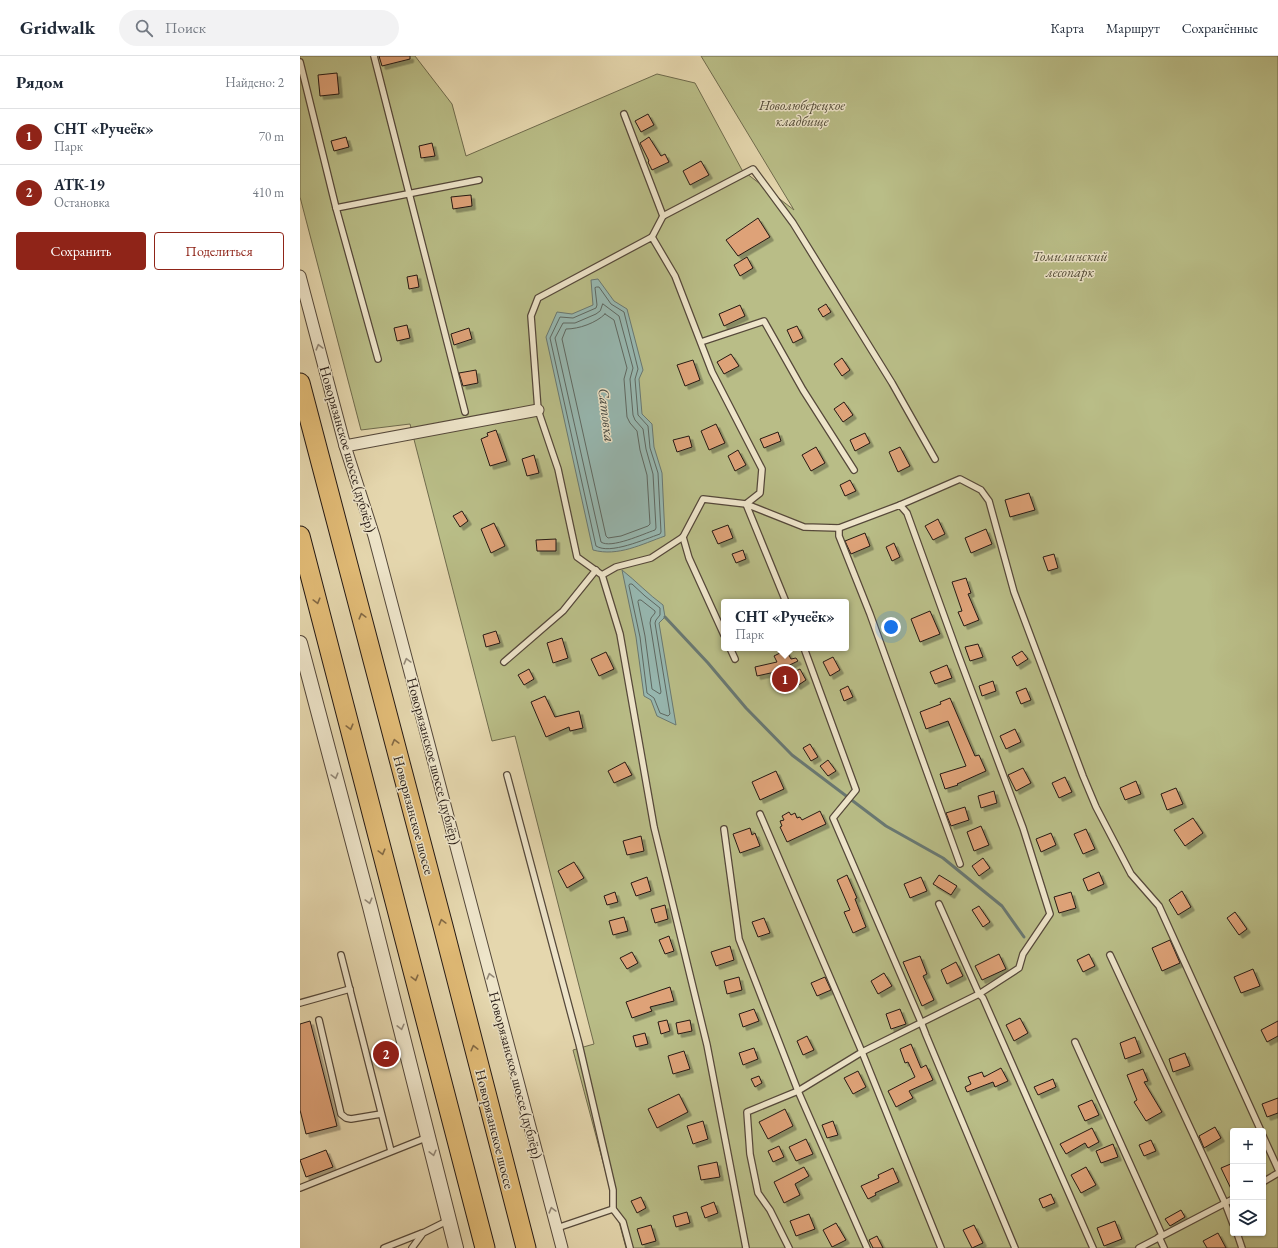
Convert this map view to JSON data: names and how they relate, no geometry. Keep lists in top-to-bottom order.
{
  "streets": {
    "highway": ["Новорязанское шоссе"],
    "street": ["Новорязанское шоссе (дублёр)"]
  },
  "one_way": ["Новорязанское шоссе (дублёр)"],
  "water": ["Сатовка"],
  "parks": ["Новолюберецкое кладбище", "Томилинский лесопарк"],
  "page": {
    "header": "Gridwalk",
    "search": "Поиск",
    "nav": ["Карта", "Маршрут", "Сохранённые"],
    "heading": ["Рядом", "Найдено: 2"],
    "list": [
      {
        "mark": "1",
        "name": "СНТ «Ручеёк»",
        "note": "Парк",
        "value": "70 m"
      },
      {
        "mark": "2",
        "name": "АТК-19",
        "note": "Остановка",
        "value": "410 m"
      }
    ],
    "buttons": ["Сохранить", "Поделиться"],
    "popup": ["СНТ «Ручеёк»", "Парк"],
    "pins": ["1", "2"],
    "map_buttons": ["+", "−"]
  }
}
